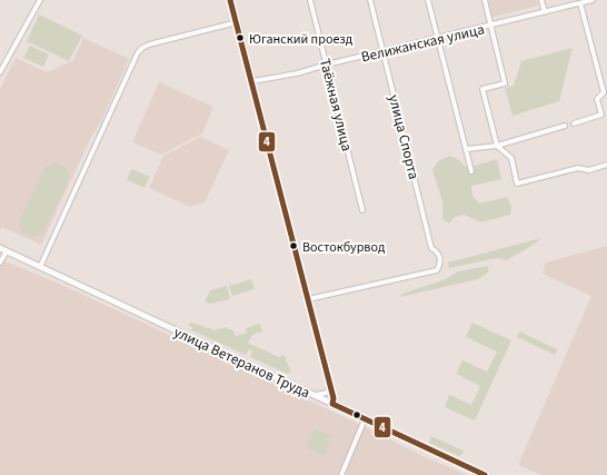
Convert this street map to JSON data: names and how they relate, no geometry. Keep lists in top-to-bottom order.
{
  "streets": {
    "main road": ["улица Ветеранов Труда"],
    "street": ["Велижанская улица", "Таёжная улица", "улица Спорта"]
  },
  "crossings": [
    ["Велижанская улица", "Таёжная улица"],
    ["Велижанская улица", "улица Спорта"]
  ],
  "places": ["Юганский проезд", "Востокбурвод"],
  "lines": ["transit line 4"]
}
